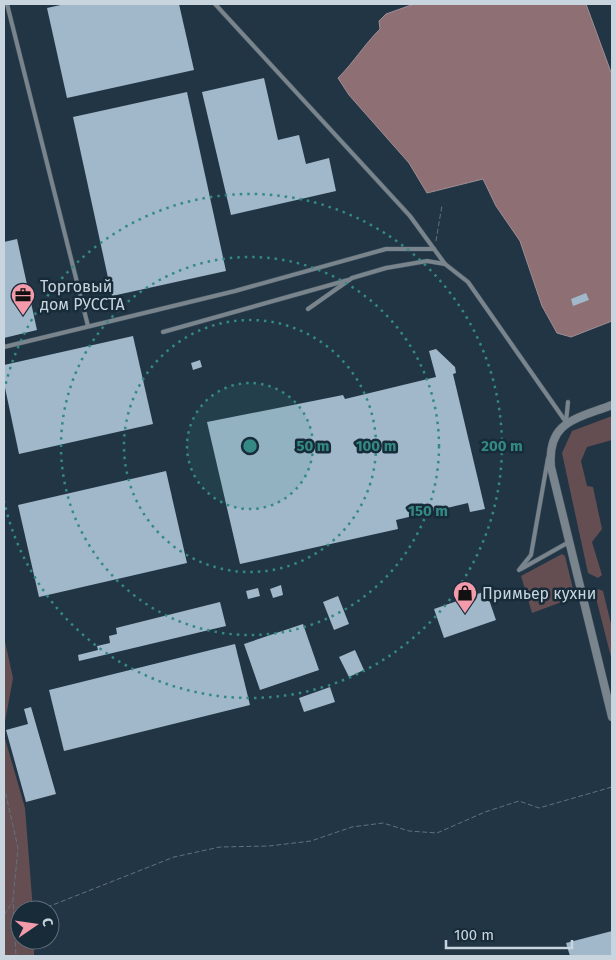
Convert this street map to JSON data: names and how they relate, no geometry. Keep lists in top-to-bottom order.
{
  "places": {
    "office": ["Торговый дом РУССТА"],
    "shop": ["Примьер кухни"]
  },
  "scale_bar": "100 m",
  "north": "right",
  "rings": [
    "50 m",
    "100 m",
    "200 m",
    "150 m"
  ]
}
